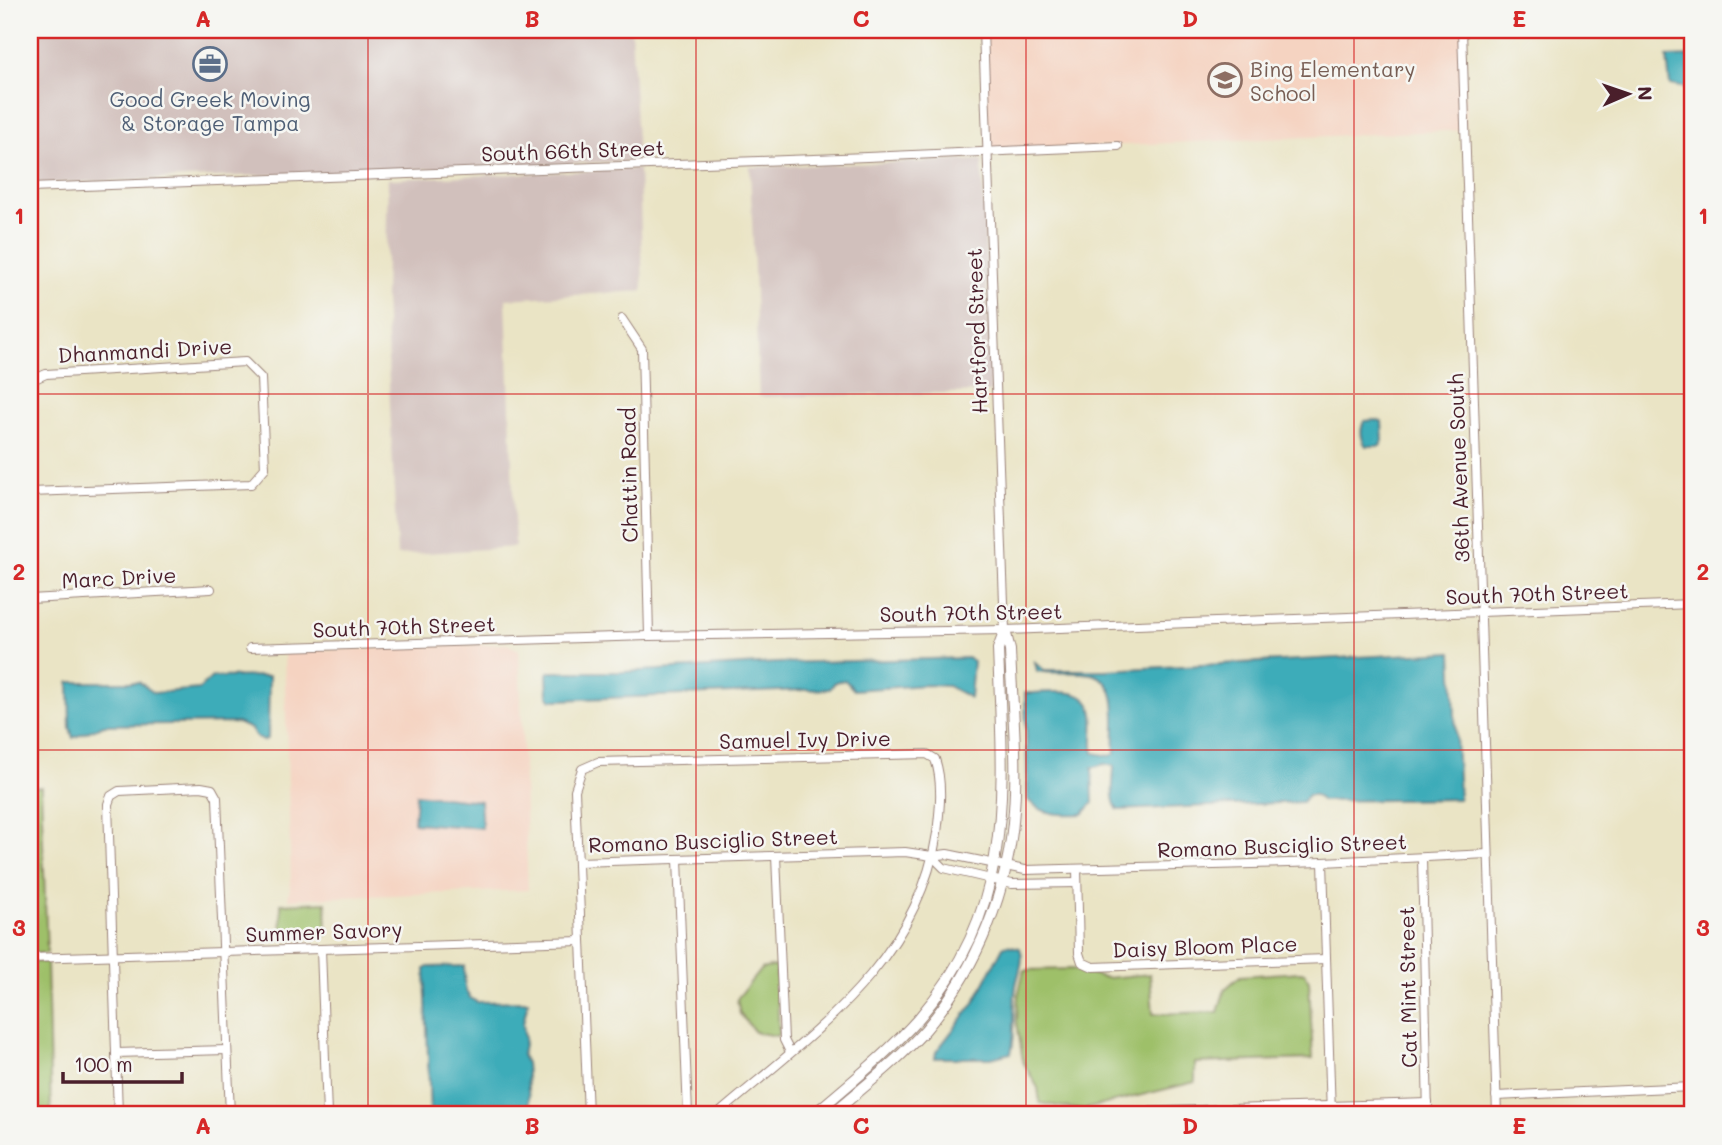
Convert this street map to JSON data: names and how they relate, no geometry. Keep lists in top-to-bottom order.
{
  "streets": {
    "street": [
      "South 66th Street",
      "Hartford Street",
      "Dhanmandi Drive",
      "36th Avenue South",
      "Chattin Road",
      "Marc Drive",
      "South 70th Street",
      "Samuel Ivy Drive",
      "Romano Busciglio Street",
      "Summer Savory",
      "Daisy Bloom Place",
      "Cat Mint Street"
    ]
  },
  "crossings": [
    ["South 66th Street", "Hartford Street"],
    ["Hartford Street", "South 70th Street"],
    ["36th Avenue South", "South 70th Street"],
    ["36th Avenue South", "Romano Busciglio Street"],
    ["Chattin Road", "South 70th Street"],
    ["Samuel Ivy Drive", "Romano Busciglio Street"],
    ["Samuel Ivy Drive", "Summer Savory"],
    ["Romano Busciglio Street", "Daisy Bloom Place"],
    ["Romano Busciglio Street", "Cat Mint Street"]
  ],
  "places": {
    "office": ["Good Greek Moving & Storage Tampa"],
    "school or university": ["Bing Elementary School"]
  },
  "scale_bar": "100 m",
  "north": "right",
  "grid": {
    "columns": [
      "A",
      "B",
      "C",
      "D",
      "E"
    ],
    "rows": ["1", "2", "3"]
  }
}
